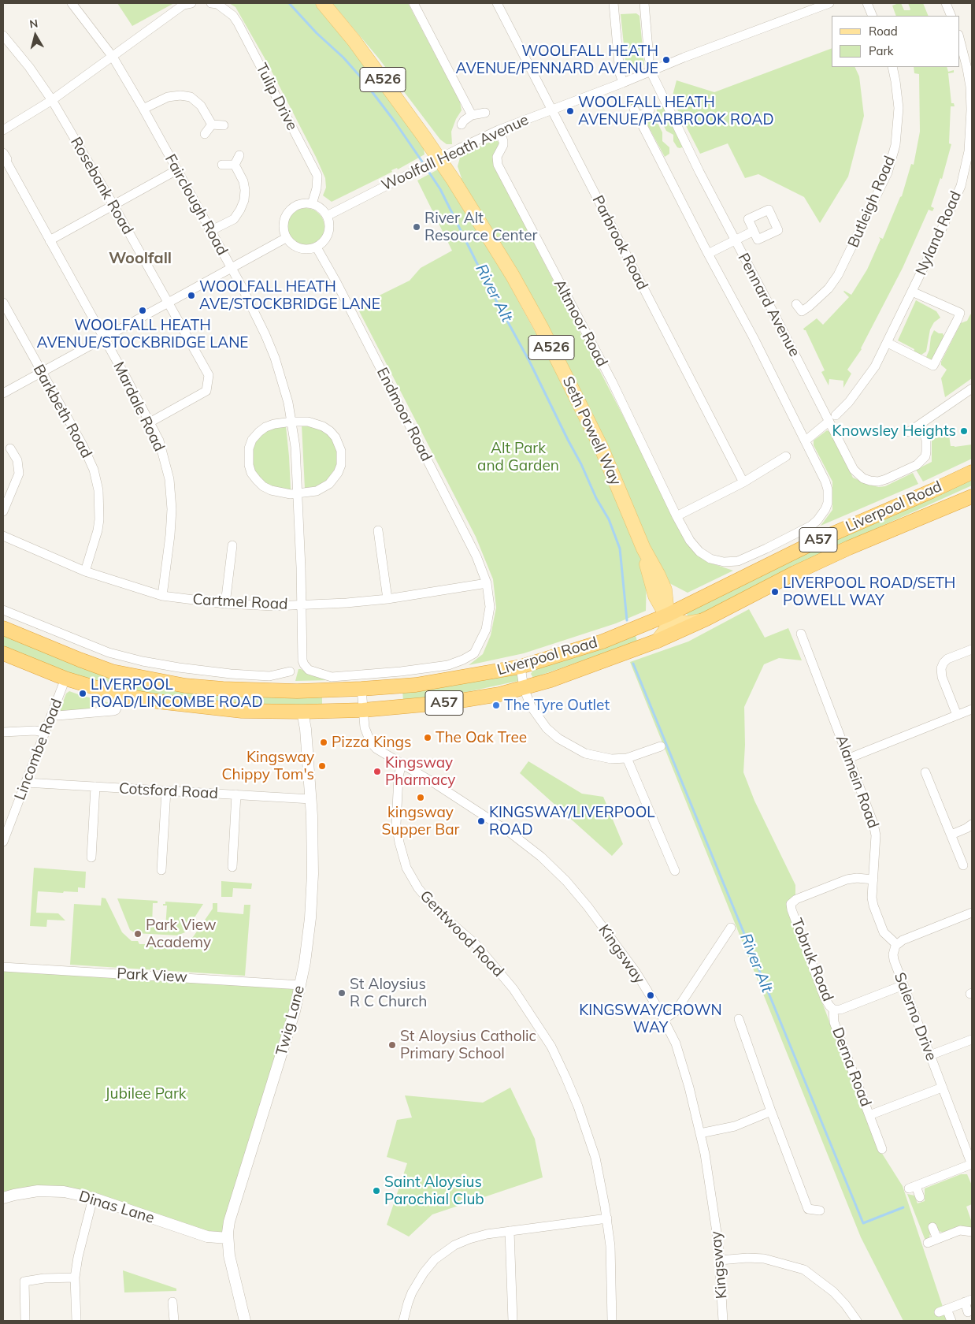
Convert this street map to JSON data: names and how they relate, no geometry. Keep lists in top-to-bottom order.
{
  "streets": {
    "highway": ["Liverpool Road", "A57"],
    "main road": ["A526", "Seth Powell Way"],
    "street": [
      "Tulip Drive",
      "Woolfall Heath Avenue",
      "Rosebank Road",
      "Butleigh Road",
      "Fairclough Road",
      "Nyland Road",
      "Parbrook Road",
      "Pennard Avenue",
      "Altmoor Road",
      "Mardale Road",
      "Barkbeth Road",
      "Endmoor Road",
      "Cartmel Road",
      "Lincombe Road",
      "Alamein Road",
      "Cotsford Road",
      "Gentwood Road",
      "Kingsway",
      "Tobruk Road",
      "Park View",
      "Salerno Drive",
      "Twig Lane",
      "Derna Road",
      "Dinas Lane"
    ]
  },
  "crossings": [
    ["Tulip Drive", "Woolfall Heath Avenue"],
    ["Tulip Drive", "Endmoor Road"],
    ["Woolfall Heath Avenue", "Parbrook Road"],
    ["Woolfall Heath Avenue", "Pennard Avenue"],
    ["Woolfall Heath Avenue", "Altmoor Road"],
    ["Woolfall Heath Avenue", "Endmoor Road"],
    ["Woolfall Heath Avenue", "Seth Powell Way"],
    ["Rosebank Road", "Mardale Road"],
    ["Fairclough Road", "Endmoor Road"],
    ["Fairclough Road", "Cartmel Road"],
    ["Pennard Avenue", "Liverpool Road"],
    ["Altmoor Road", "Liverpool Road"],
    ["Mardale Road", "Cartmel Road"],
    ["Barkbeth Road", "Cartmel Road"],
    ["Endmoor Road", "Cartmel Road"],
    ["Seth Powell Way", "Liverpool Road"],
    ["Liverpool Road", "Lincombe Road"],
    ["Liverpool Road", "Kingsway"],
    ["Liverpool Road", "Twig Lane"],
    ["Lincombe Road", "Cotsford Road"],
    ["Alamein Road", "Tobruk Road"],
    ["Alamein Road", "Salerno Drive"],
    ["Cotsford Road", "Twig Lane"],
    ["Gentwood Road", "Kingsway"],
    ["Tobruk Road", "Derna Road"],
    ["Park View", "Twig Lane"],
    ["Salerno Drive", "Derna Road"],
    ["Twig Lane", "Dinas Lane"]
  ],
  "districts": ["Woolfall"],
  "water": ["River Alt"],
  "parks": ["Alt Park and Garden", "Jubilee Park"],
  "places": [
    "WOOLFALL HEATH AVENUE/PENNARD AVENUE",
    "WOOLFALL HEATH AVENUE/PARBROOK ROAD",
    "River Alt Resource Center",
    "WOOLFALL HEATH AVE/STOCKBRIDGE LANE",
    "WOOLFALL HEATH AVENUE/STOCKBRIDGE LANE",
    "Knowsley Heights",
    "LIVERPOOL ROAD/SETH POWELL WAY",
    "LIVERPOOL ROAD/LINCOMBE ROAD",
    "The Tyre Outlet",
    "The Oak Tree",
    "Pizza Kings",
    "Kingsway Chippy Tom's",
    "Kingsway Pharmacy",
    "kingsway Supper Bar",
    "KINGSWAY/LIVERPOOL ROAD",
    "Park View Academy",
    "St Aloysius R C Church",
    "KINGSWAY/CROWN WAY",
    "St Aloysius Catholic Primary School",
    "Saint Aloysius Parochial Club"
  ],
  "legend": ["Road", "Park"],
  "north": "top"
}
